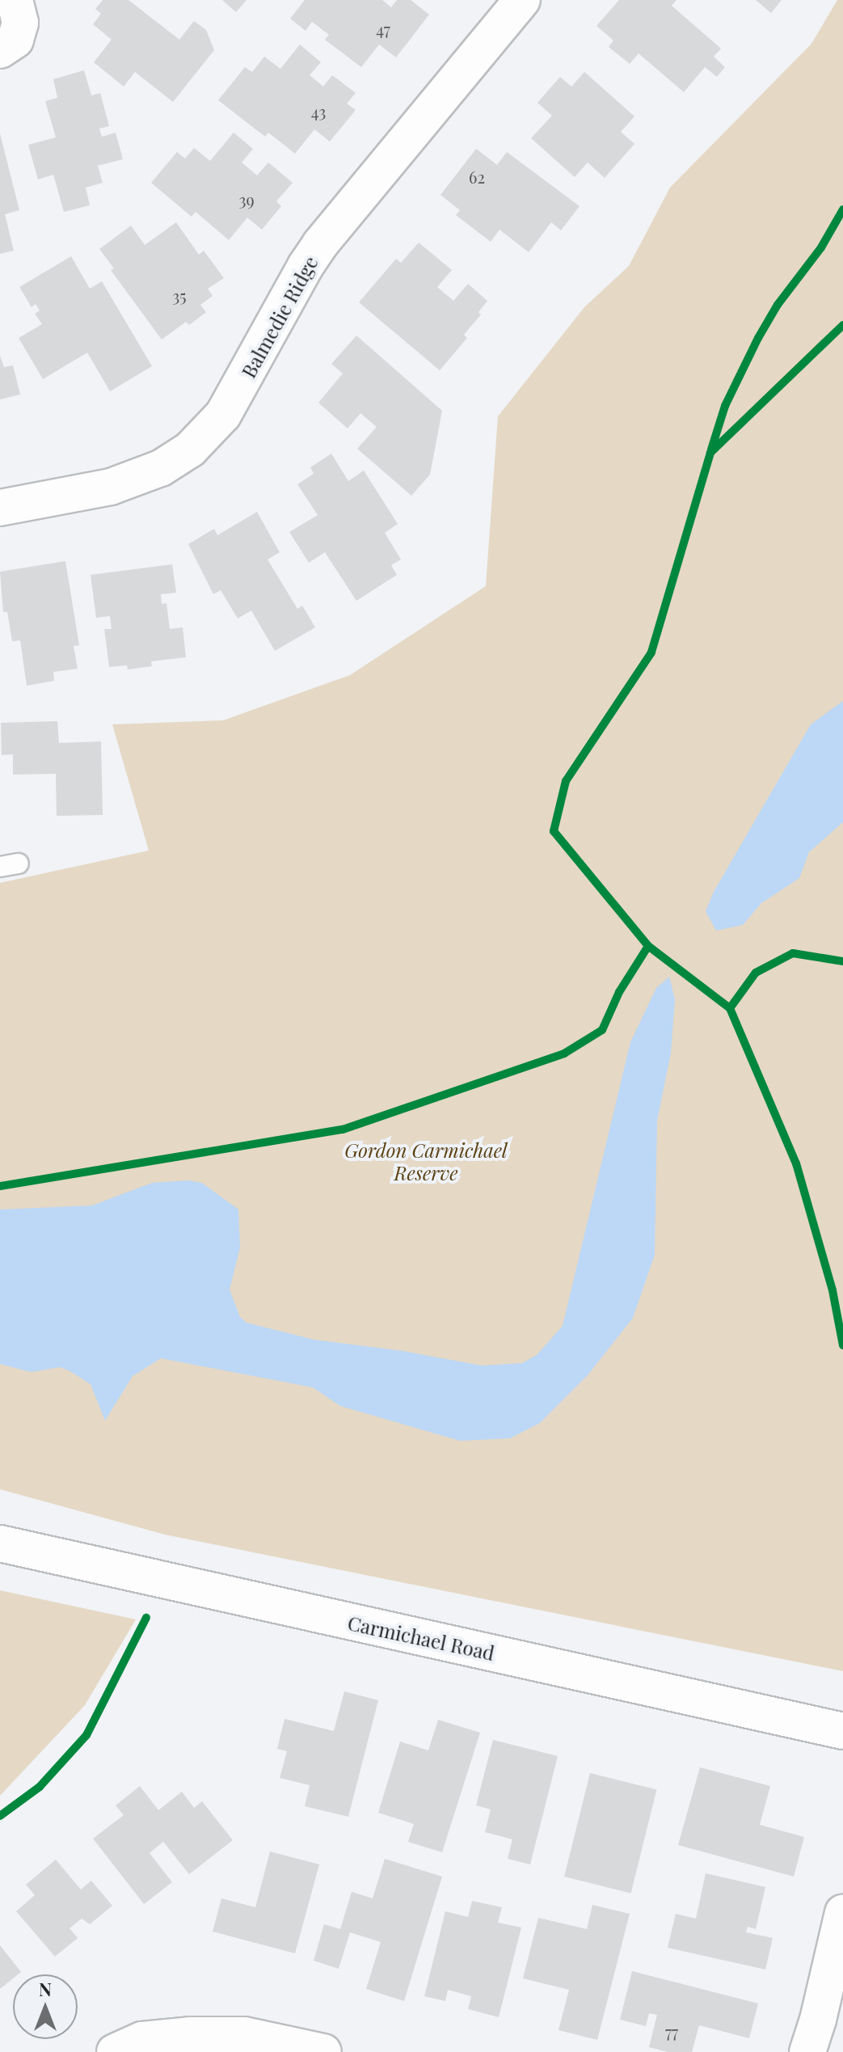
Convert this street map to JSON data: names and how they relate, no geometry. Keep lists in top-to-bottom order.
{
  "streets": {
    "street": ["Balmedie Ridge", "Carmichael Road"]
  },
  "parks": ["Gordon Carmichael Reserve"],
  "house_numbers": [
    "47",
    "43",
    "62",
    "39",
    "35",
    "77"
  ],
  "north": "top"
}
